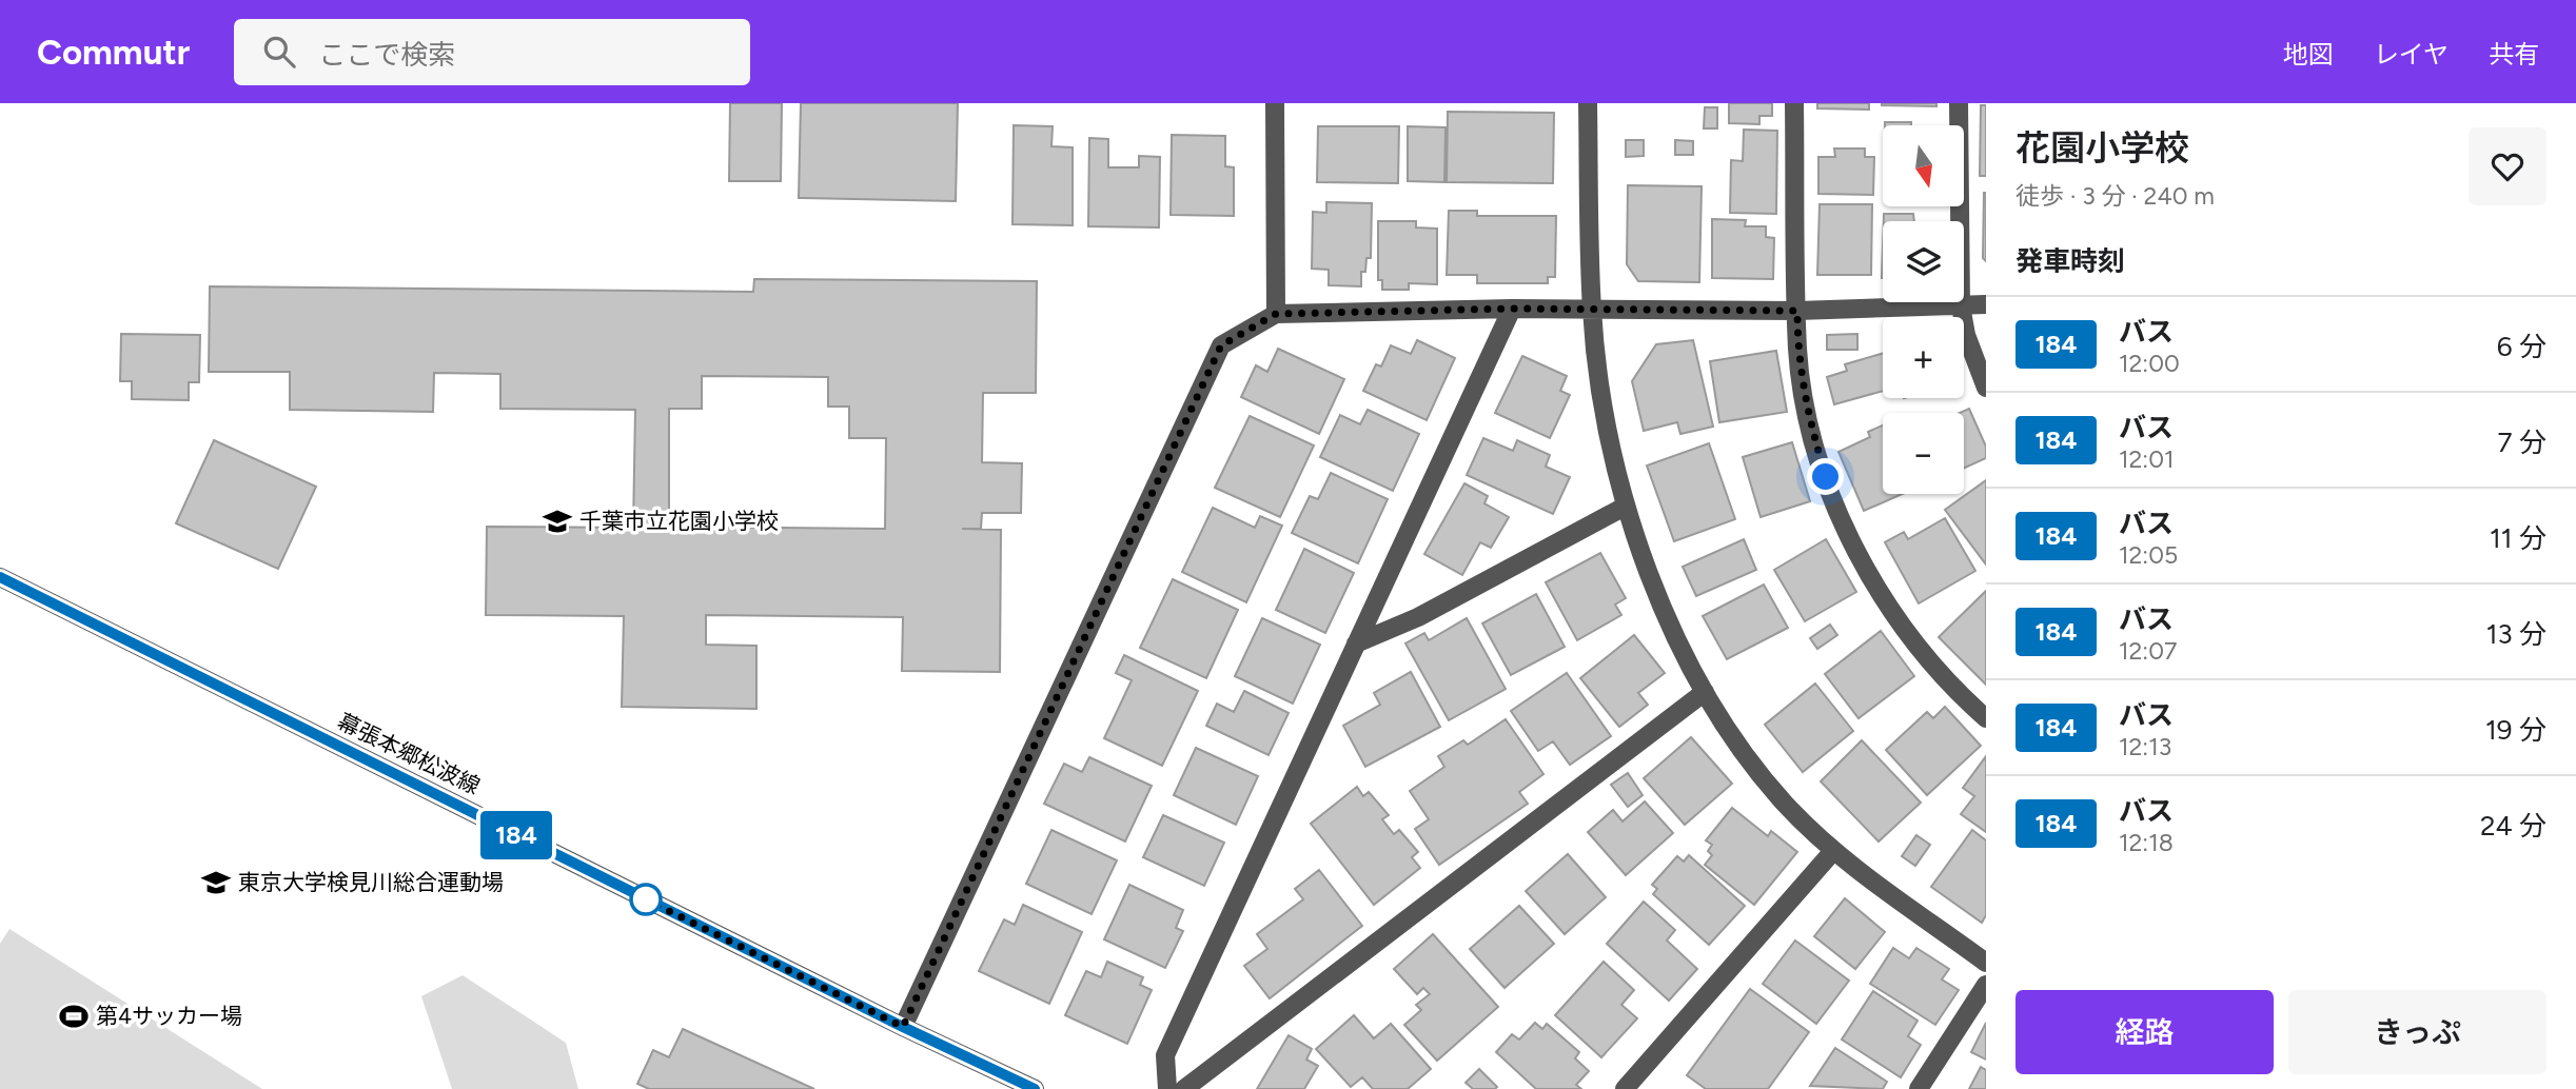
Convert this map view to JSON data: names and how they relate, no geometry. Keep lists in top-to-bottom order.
{
  "streets": {
    "street": ["幕張本郷松波線"]
  },
  "places": {
    "school or university": ["千葉市立花園小学校", "東京大学検見川総合運動場"],
    "sports": ["第4サッカー場"]
  },
  "lines": ["bus line 184"],
  "north": "bottom",
  "page": {
    "header": "Commutr",
    "search": "ここで検索",
    "nav": ["地図", "レイヤ", "共有"],
    "on_map": "184",
    "heading": [
      ["花園小学校", "徒歩 · 3 分 · 240 m"],
      "発車時刻"
    ],
    "map_buttons": ["+", "−"],
    "list": [
      {
        "mark": "184",
        "name": "バス",
        "note": "12:00",
        "value": "6 分"
      },
      {
        "mark": "184",
        "name": "バス",
        "note": "12:01",
        "value": "7 分"
      },
      {
        "mark": "184",
        "name": "バス",
        "note": "12:05",
        "value": "11 分"
      },
      {
        "mark": "184",
        "name": "バス",
        "note": "12:07",
        "value": "13 分"
      },
      {
        "mark": "184",
        "name": "バス",
        "note": "12:13",
        "value": "19 分"
      },
      {
        "mark": "184",
        "name": "バス",
        "note": "12:18",
        "value": "24 分"
      }
    ],
    "buttons": ["経路", "きっぷ"]
  }
}
